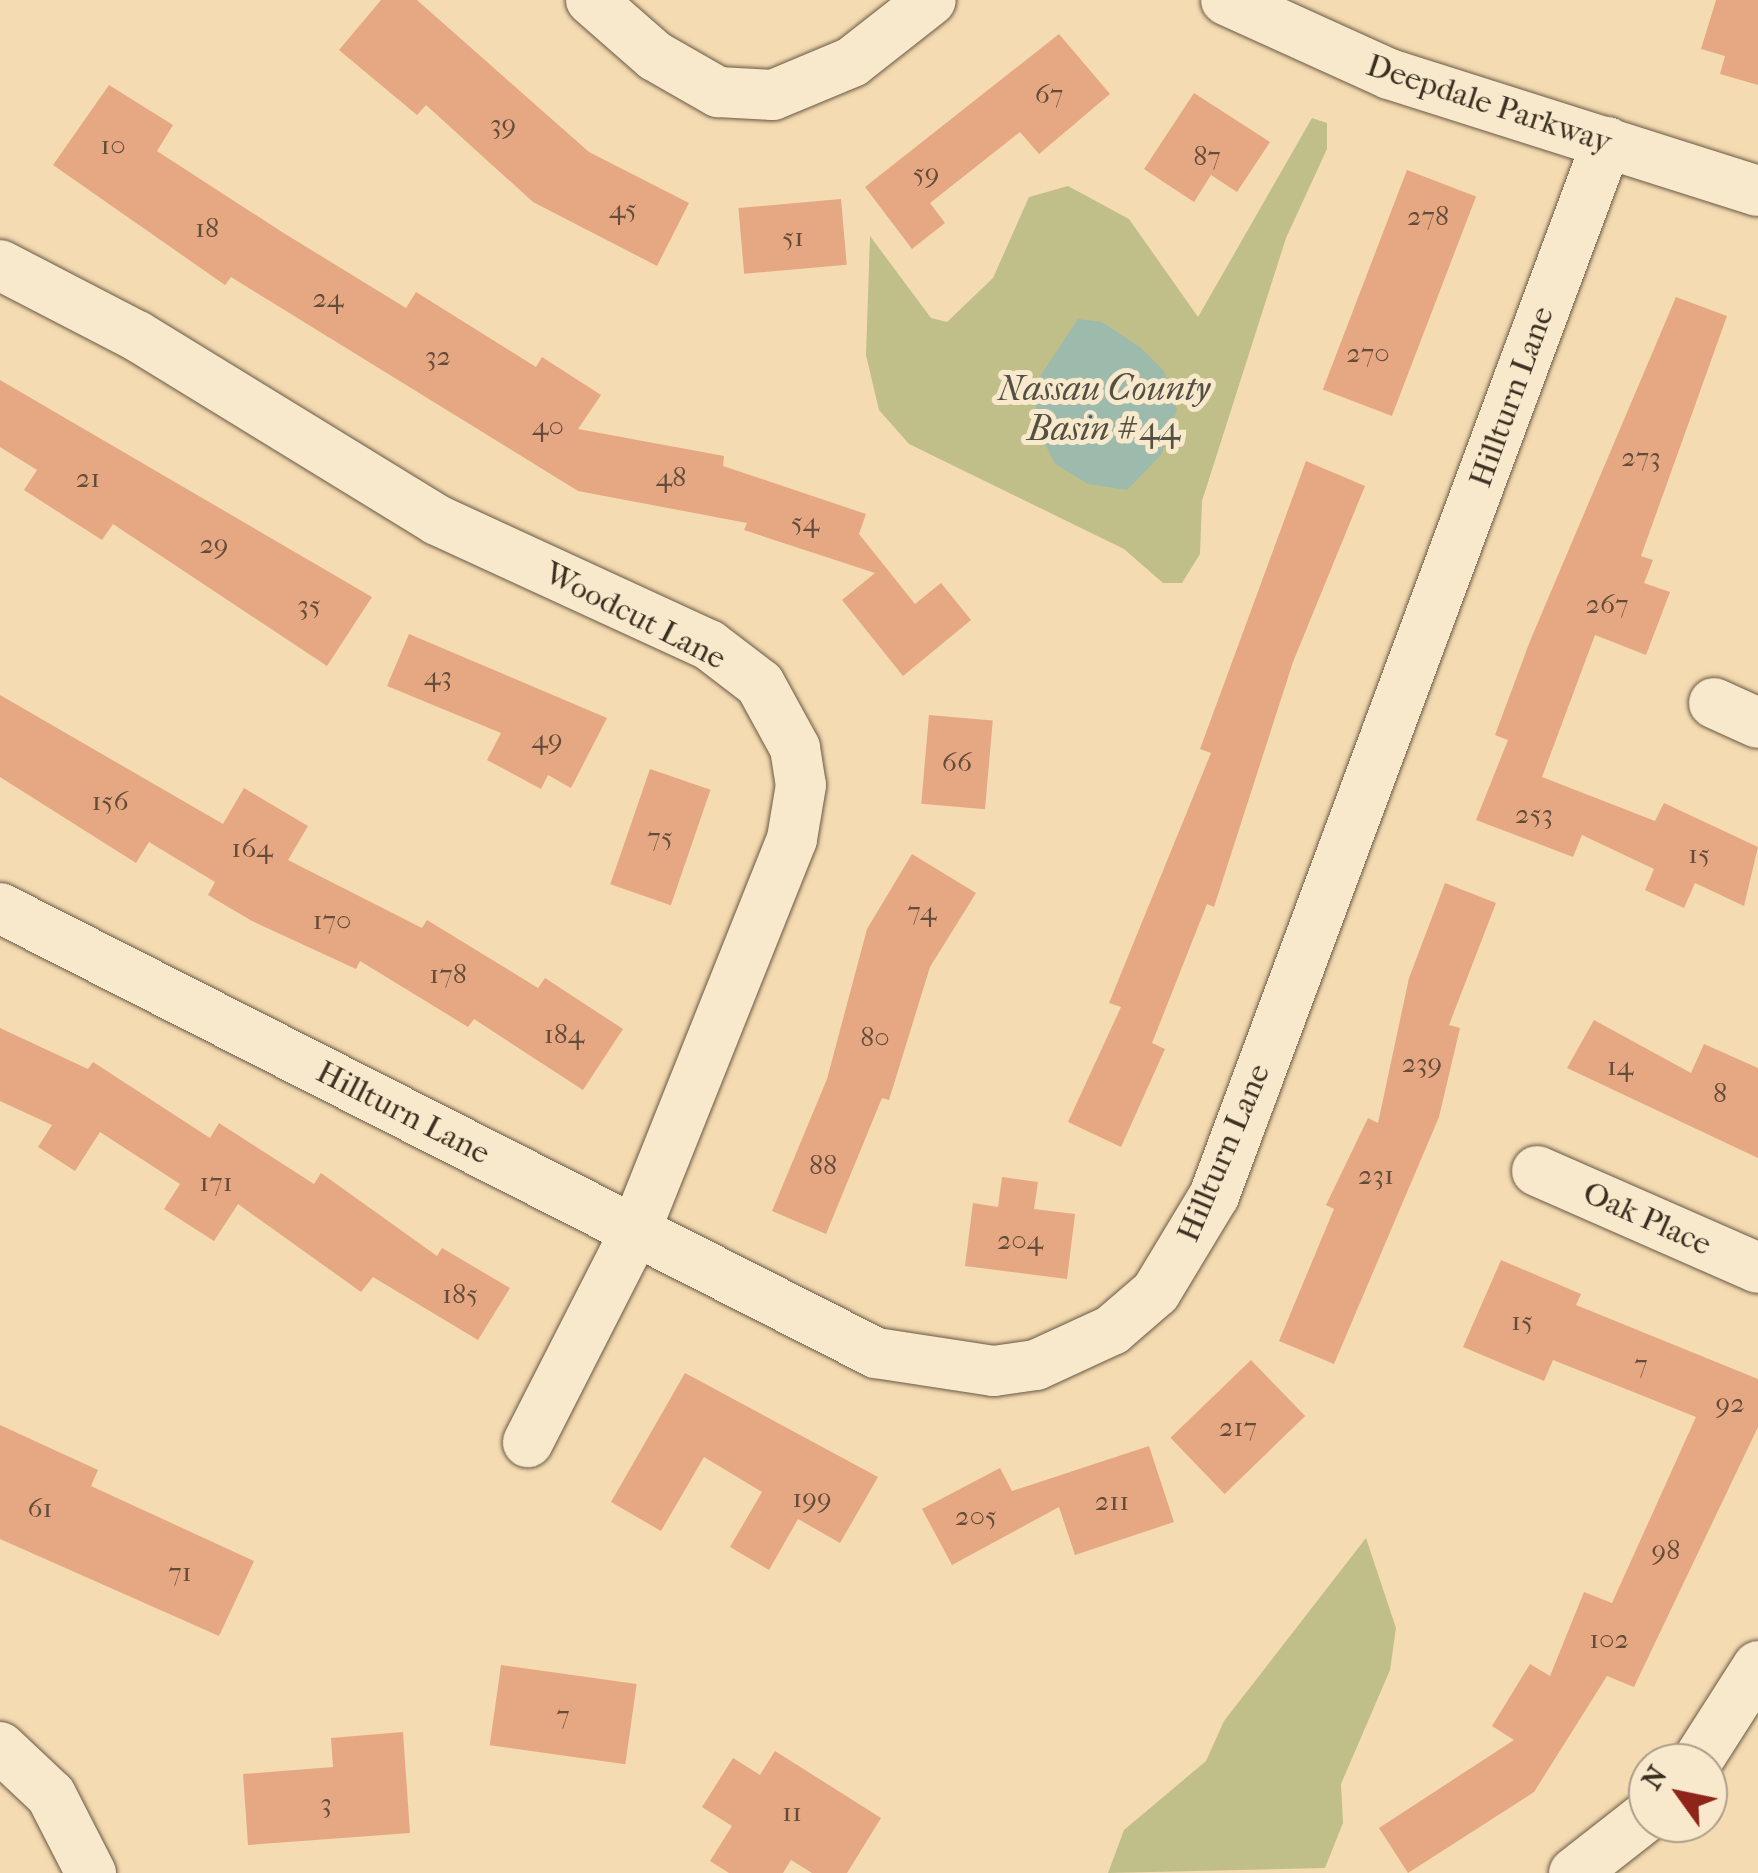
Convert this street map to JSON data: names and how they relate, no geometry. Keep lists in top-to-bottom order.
{
  "streets": {
    "street": [
      "Deepdale Parkway",
      "Hillturn Lane",
      "Woodcut Lane",
      "Oak Place"
    ]
  },
  "crossings": [
    ["Deepdale Parkway", "Hillturn Lane"],
    ["Hillturn Lane", "Woodcut Lane"]
  ],
  "water": ["Nassau County Basin #44"],
  "house_numbers": [
    "67",
    "39",
    "10",
    "87",
    "59",
    "45",
    "278",
    "18",
    "51",
    "24",
    "270",
    "32",
    "40",
    "273",
    "48",
    "21",
    "54",
    "29",
    "267",
    "35",
    "43",
    "49",
    "66",
    "156",
    "253",
    "75",
    "164",
    "15",
    "74",
    "170",
    "178",
    "184",
    "80",
    "239",
    "14",
    "8",
    "88",
    "231",
    "171",
    "204",
    "185",
    "15",
    "7",
    "92",
    "217",
    "199",
    "211",
    "61",
    "205",
    "98",
    "71",
    "102",
    "7",
    "3",
    "11"
  ],
  "north": "top left"
}
